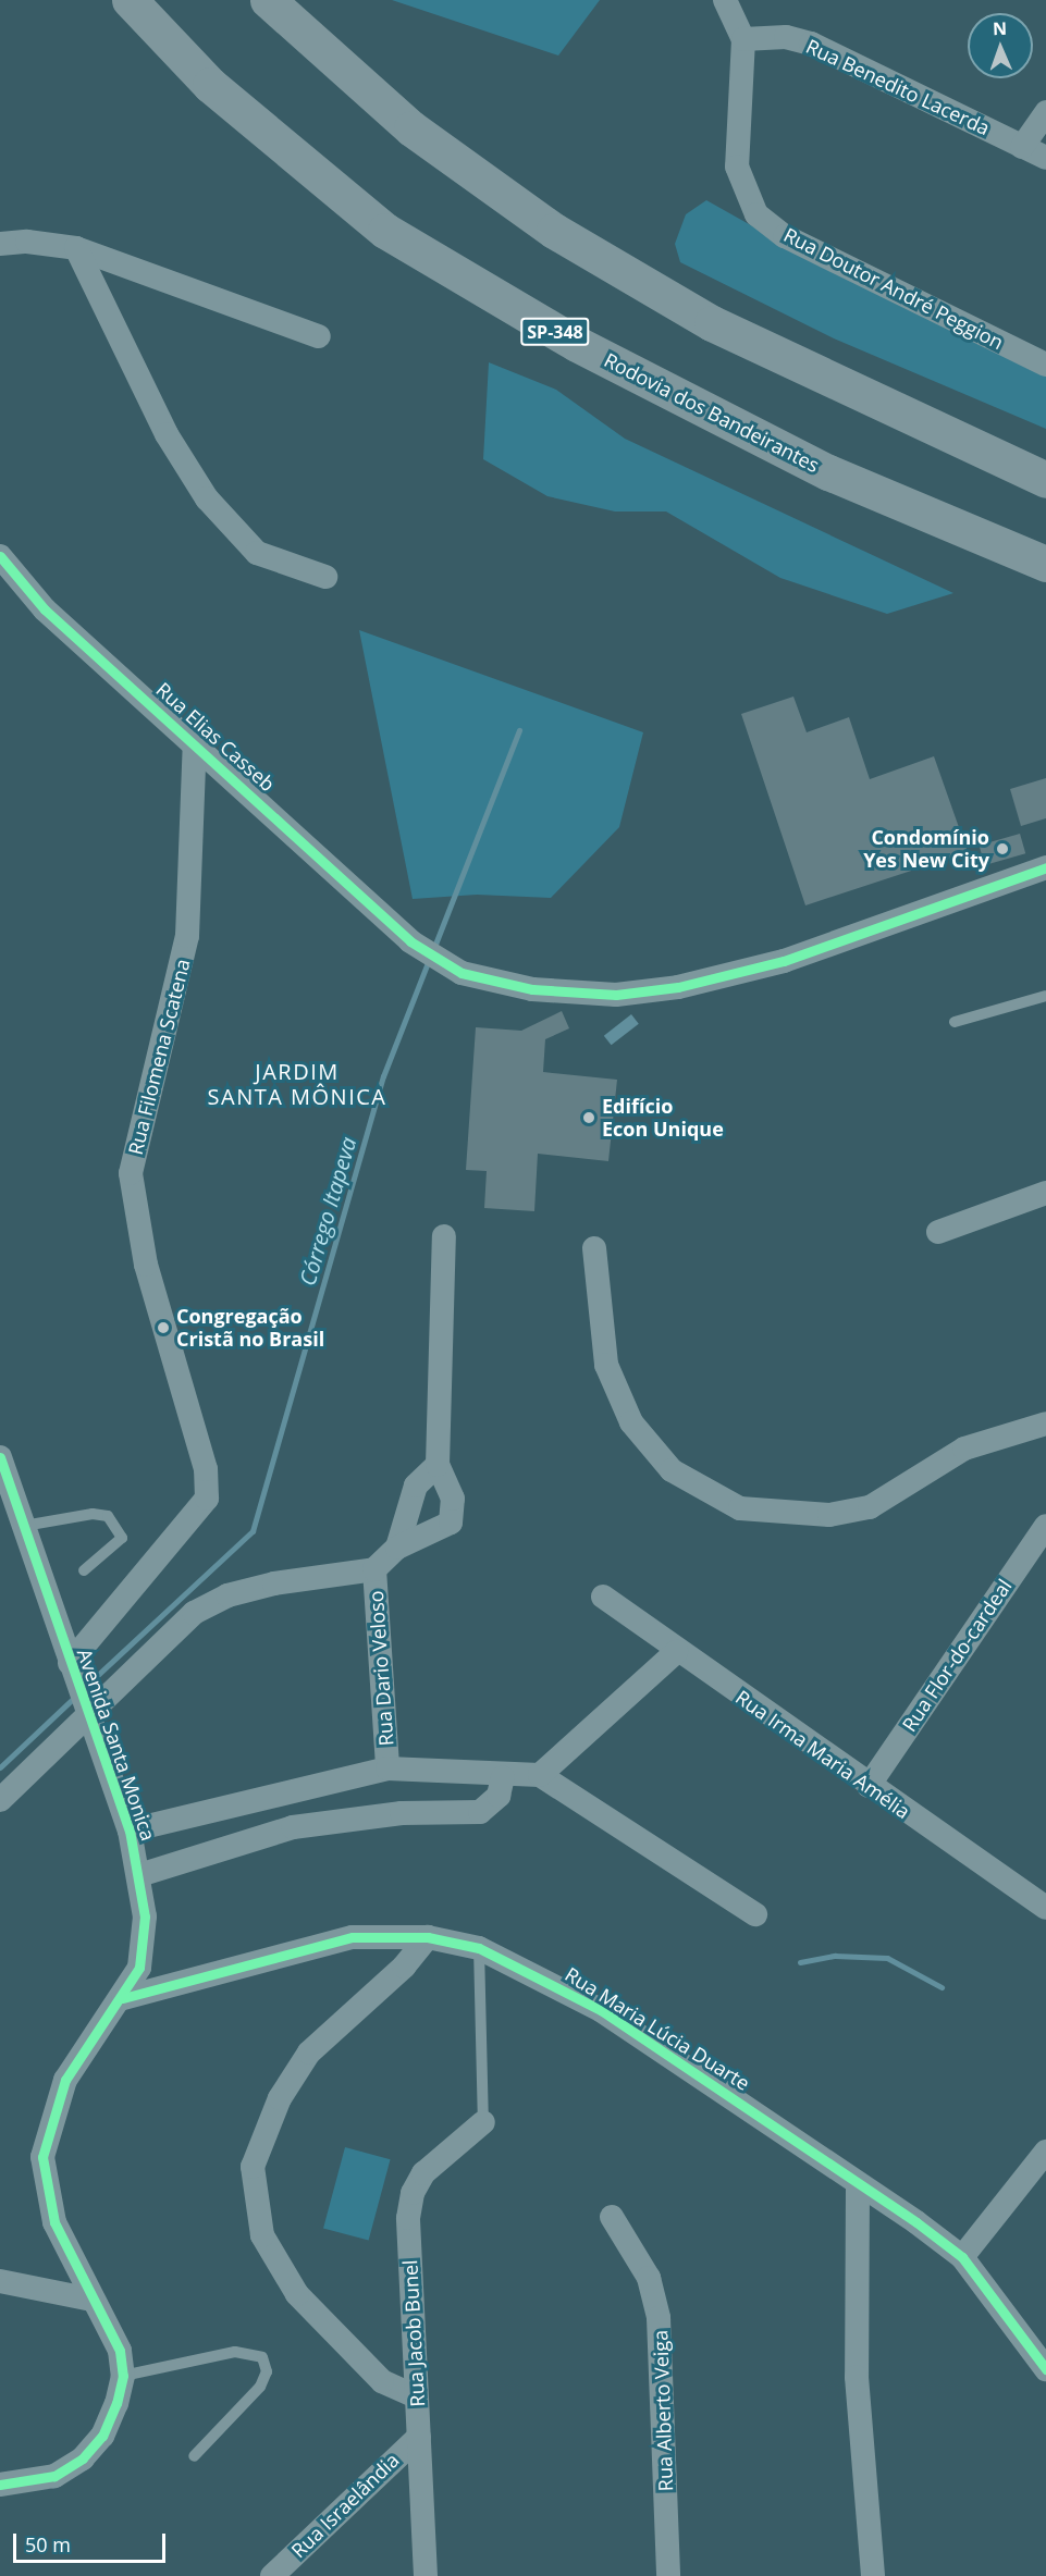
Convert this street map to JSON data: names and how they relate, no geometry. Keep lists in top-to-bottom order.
{
  "streets": {
    "highway": ["SP-348", "Rodovia dos Bandeirantes"],
    "street": [
      "Rua Benedito Lacerda",
      "Rua Doutor André Peggion",
      "Rua Elias Casseb",
      "Rua Filomena Scatena",
      "Rua Flor-do-cardeal",
      "Rua Dario Veloso",
      "Avenida Santa Monica",
      "Rua Irma Maria Amélia",
      "Rua Maria Lúcia Duarte",
      "Rua Jacob Bunel",
      "Rua Alberto Veiga",
      "Rua Israelândia"
    ]
  },
  "crossings": [
    ["Rua Benedito Lacerda", "Rua Doutor André Peggion"],
    ["Rua Elias Casseb", "Rua Filomena Scatena"],
    ["Rua Filomena Scatena", "Avenida Santa Monica"],
    ["Rua Flor-do-cardeal", "Rua Irma Maria Amélia"],
    ["Avenida Santa Monica", "Rua Maria Lúcia Duarte"],
    ["Rua Jacob Bunel", "Rua Israelândia"]
  ],
  "districts": ["JARDIM SANTA MÔNICA"],
  "water": ["Córrego Itapeva"],
  "places": ["Condomínio Yes New City", "Edifício Econ Unique", "Congregação Cristã no Brasil"],
  "scale_bar": "50 m",
  "north": "top"
}
